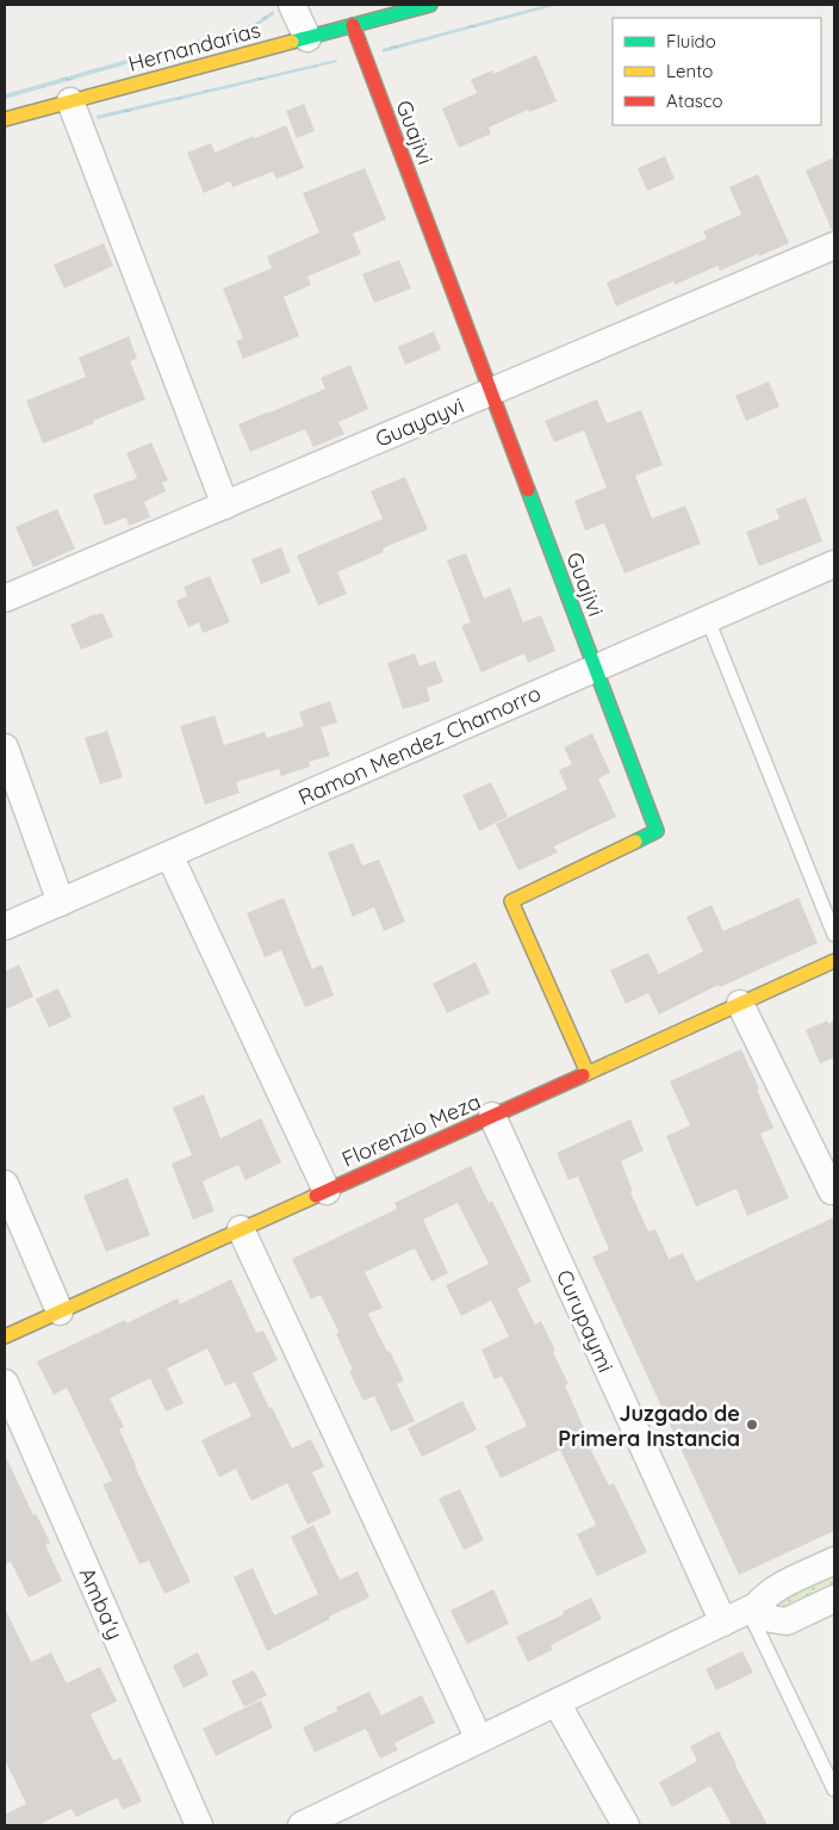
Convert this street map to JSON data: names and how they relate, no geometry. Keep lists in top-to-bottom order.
{
  "streets": {
    "street": [
      "Hernandarias",
      "Guajivi",
      "Guayayvi",
      "Ramon Mendez Chamorro",
      "Florenzio Meza",
      "Curupaymi",
      "Amba'y"
    ]
  },
  "crossings": [
    ["Hernandarias", "Guajivi"],
    ["Guajivi", "Guayayvi"],
    ["Guajivi", "Ramon Mendez Chamorro"],
    ["Guajivi", "Florenzio Meza"],
    ["Florenzio Meza", "Curupaymi"]
  ],
  "places": ["Juzgado de Primera Instancia"],
  "legend": ["Fluido", "Lento", "Atasco"]
}
